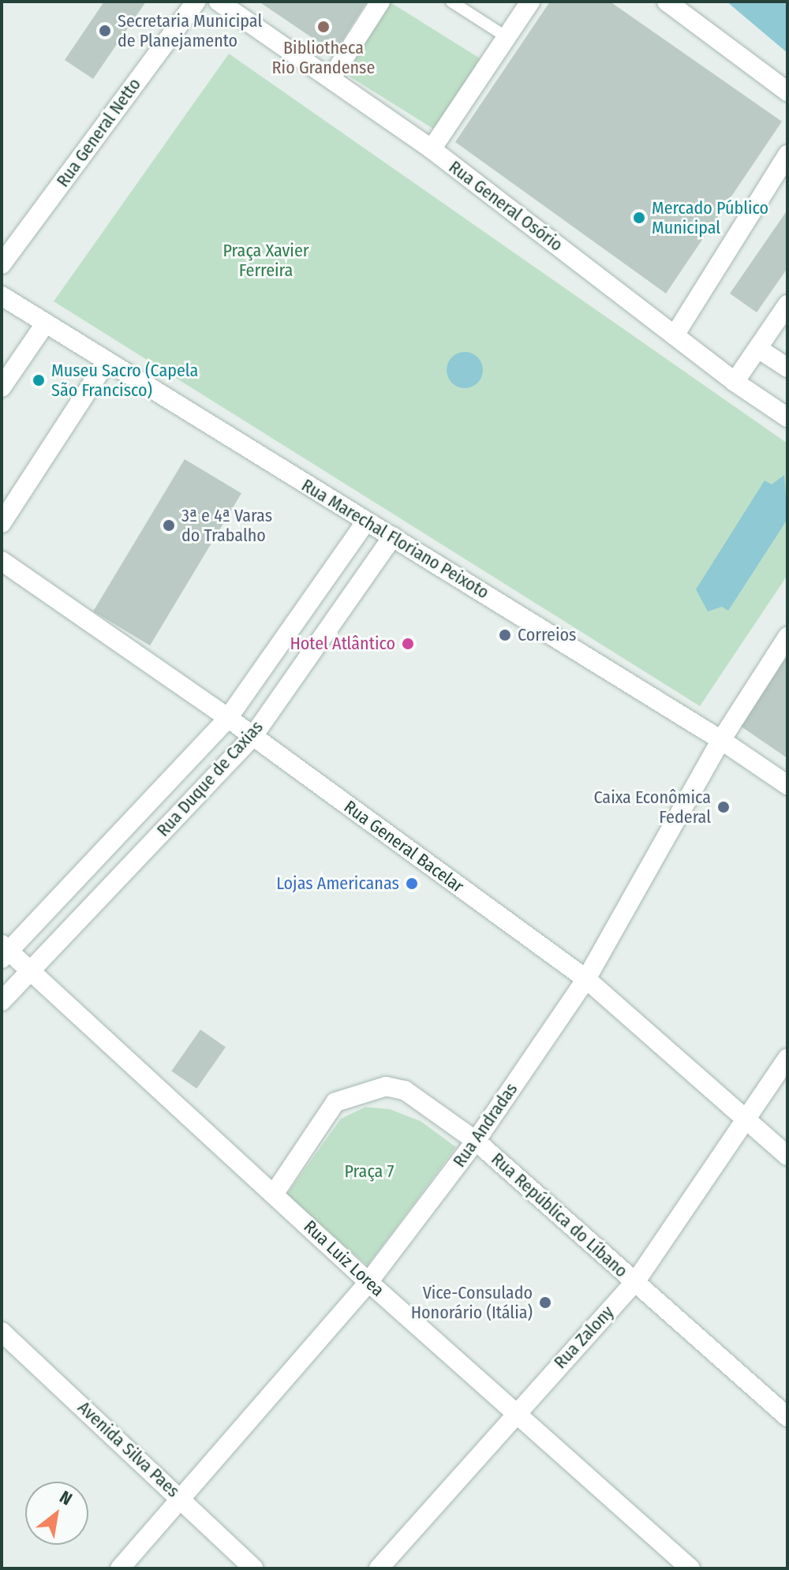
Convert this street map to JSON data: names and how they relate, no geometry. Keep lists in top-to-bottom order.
{
  "streets": {
    "street": [
      "Rua General Netto",
      "Rua General Osório",
      "Rua Marechal Floriano Peixoto",
      "Rua Duque de Caxias",
      "Rua General Bacelar",
      "Rua Andradas",
      "Rua República do Líbano",
      "Rua Luiz Lorea",
      "Rua Zalony",
      "Avenida Silva Paes"
    ]
  },
  "crossings": [
    ["Rua Marechal Floriano Peixoto", "Rua Duque de Caxias"],
    ["Rua Marechal Floriano Peixoto", "Rua Andradas"],
    ["Rua Duque de Caxias", "Rua General Bacelar"],
    ["Rua Duque de Caxias", "Rua Luiz Lorea"],
    ["Rua General Bacelar", "Rua Andradas"],
    ["Rua General Bacelar", "Rua Zalony"],
    ["Rua Andradas", "Rua República do Líbano"],
    ["Rua Andradas", "Rua Luiz Lorea"],
    ["Rua Andradas", "Avenida Silva Paes"],
    ["Rua República do Líbano", "Rua Luiz Lorea"],
    ["Rua República do Líbano", "Rua Zalony"],
    ["Rua Luiz Lorea", "Rua Zalony"]
  ],
  "parks": ["Praça Xavier Ferreira", "Praça 7"],
  "places": [
    "Bibliotheca Rio Grandense",
    "Secretaria Municipal de Planejamento",
    "Mercado Público Municipal",
    "Museu Sacro (Capela São Francisco)",
    "3ª e 4ª Varas do Trabalho",
    "Correios",
    "Hotel Atlântico",
    "Caixa Econômica Federal",
    "Lojas Americanas",
    "Vice-Consulado Honorário (Itália)"
  ],
  "north": "top right"
}
